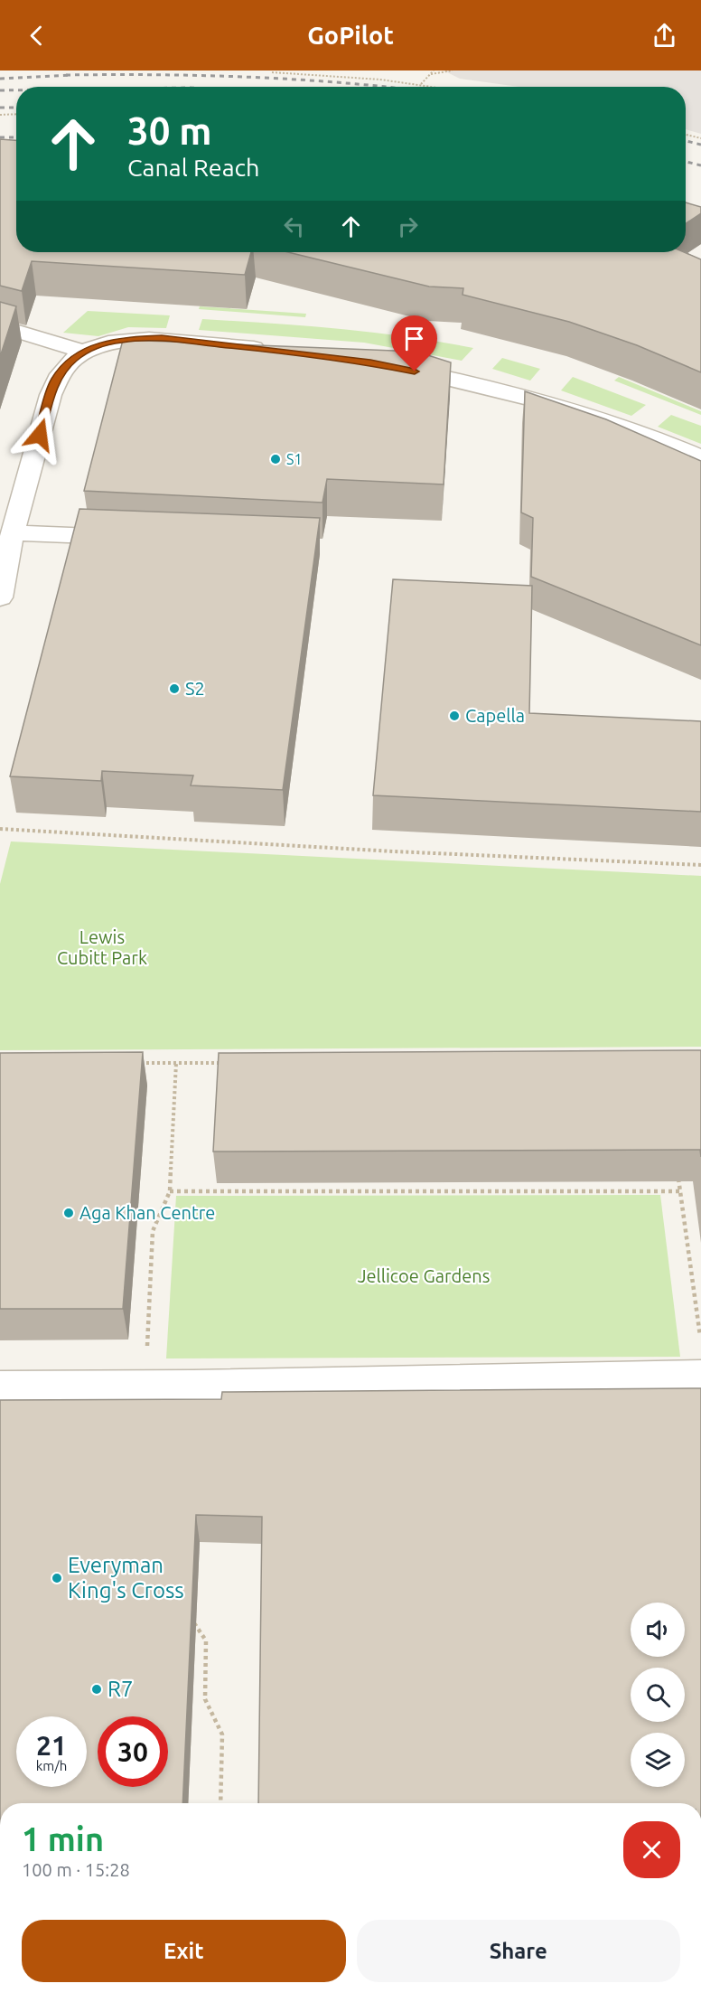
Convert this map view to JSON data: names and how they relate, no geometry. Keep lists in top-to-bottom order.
{
  "parks": ["Lewis Cubitt Park", "Jellicoe Gardens"],
  "places": [
    "S1",
    "S2",
    "Capella",
    "Aga Khan Centre",
    "Everyman King's Cross",
    "R7"
  ],
  "page": {
    "header": "GoPilot",
    "turn": ["30 m", "Canal Reach"],
    "speed": "21 km/h",
    "limit": "30",
    "heading": ["1 min", "100 m · 15:28"],
    "buttons": ["Exit", "Share"]
  }
}
